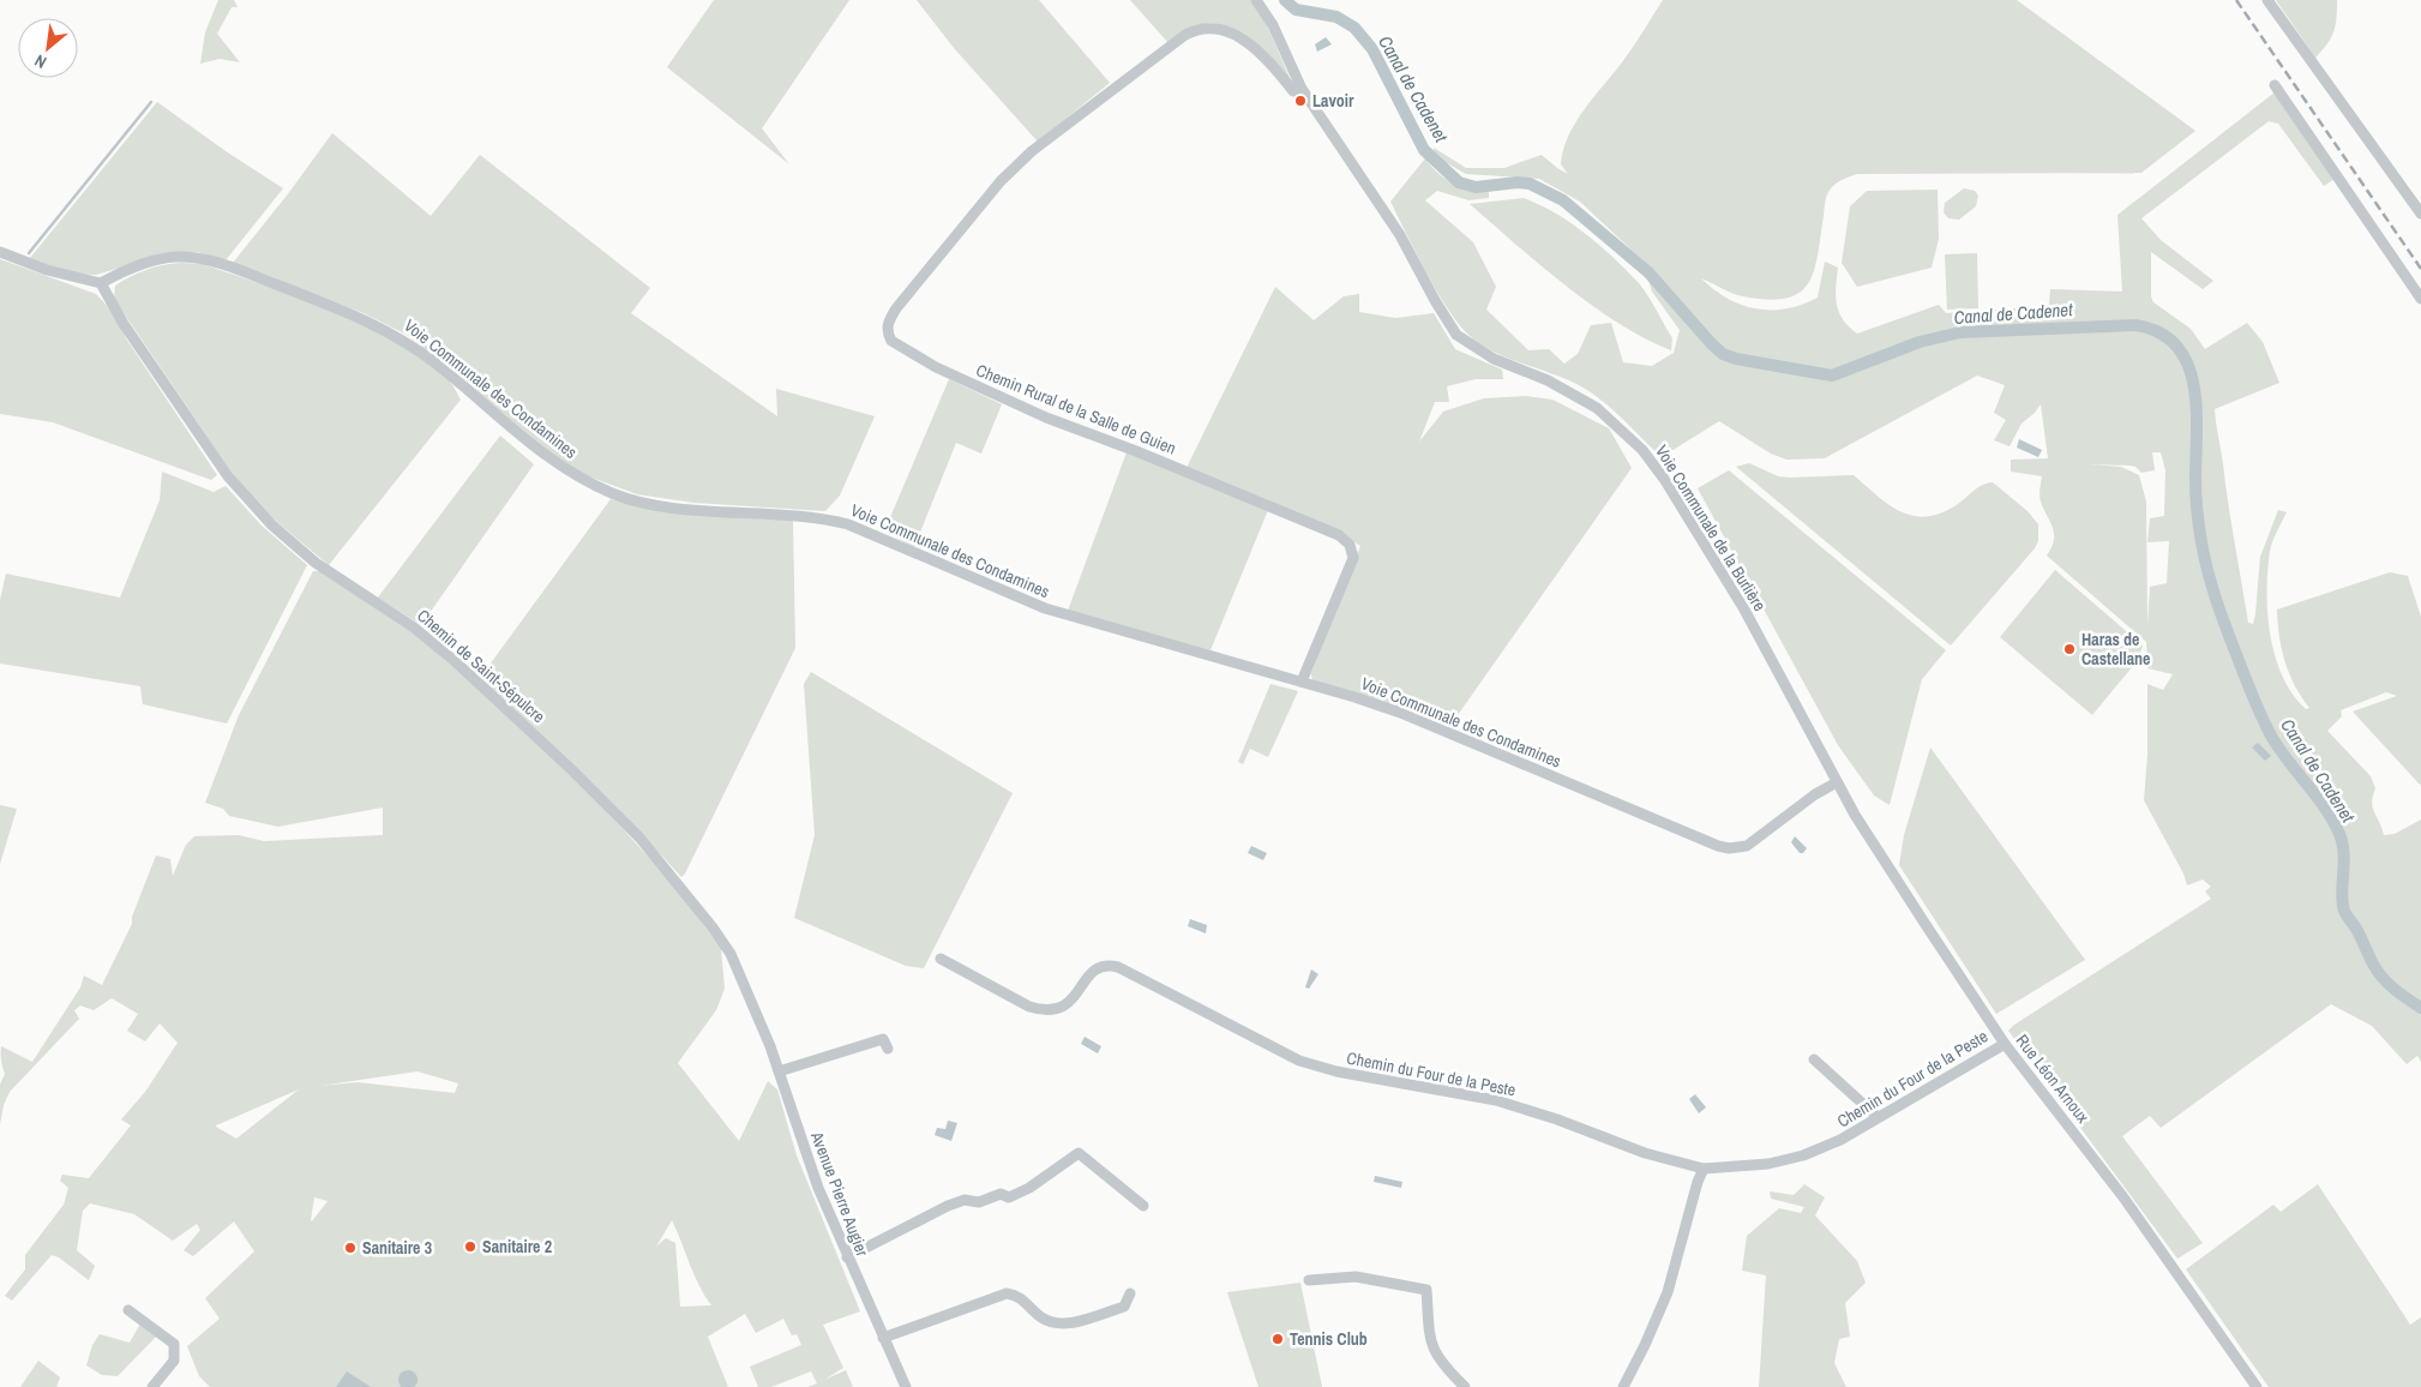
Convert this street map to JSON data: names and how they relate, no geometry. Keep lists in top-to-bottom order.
{
  "streets": {
    "street": [
      "Voie Communale des Condamines",
      "Chemin Rural de la Salle de Guien",
      "Voie Communale de la Burlière",
      "Chemin de Saint-Sépulcre",
      "Chemin du Four de la Peste",
      "Rue Léon Arnoux",
      "Avenue Pierre Augier"
    ]
  },
  "crossings": [
    ["Voie Communale des Condamines", "Chemin Rural de la Salle de Guien"],
    ["Voie Communale des Condamines", "Voie Communale de la Burlière"],
    ["Voie Communale des Condamines", "Chemin de Saint-Sépulcre"],
    ["Voie Communale des Condamines", "Rue Léon Arnoux"],
    ["Chemin Rural de la Salle de Guien", "Voie Communale de la Burlière"],
    ["Voie Communale de la Burlière", "Rue Léon Arnoux"],
    ["Chemin de Saint-Sépulcre", "Avenue Pierre Augier"],
    ["Chemin du Four de la Peste", "Rue Léon Arnoux"]
  ],
  "water": ["Canal de Cadenet"],
  "places": [
    "Lavoir",
    "Haras de Castellane",
    "Sanitaire 2",
    "Sanitaire 3",
    "Tennis Club"
  ],
  "north": "bottom left"
}
